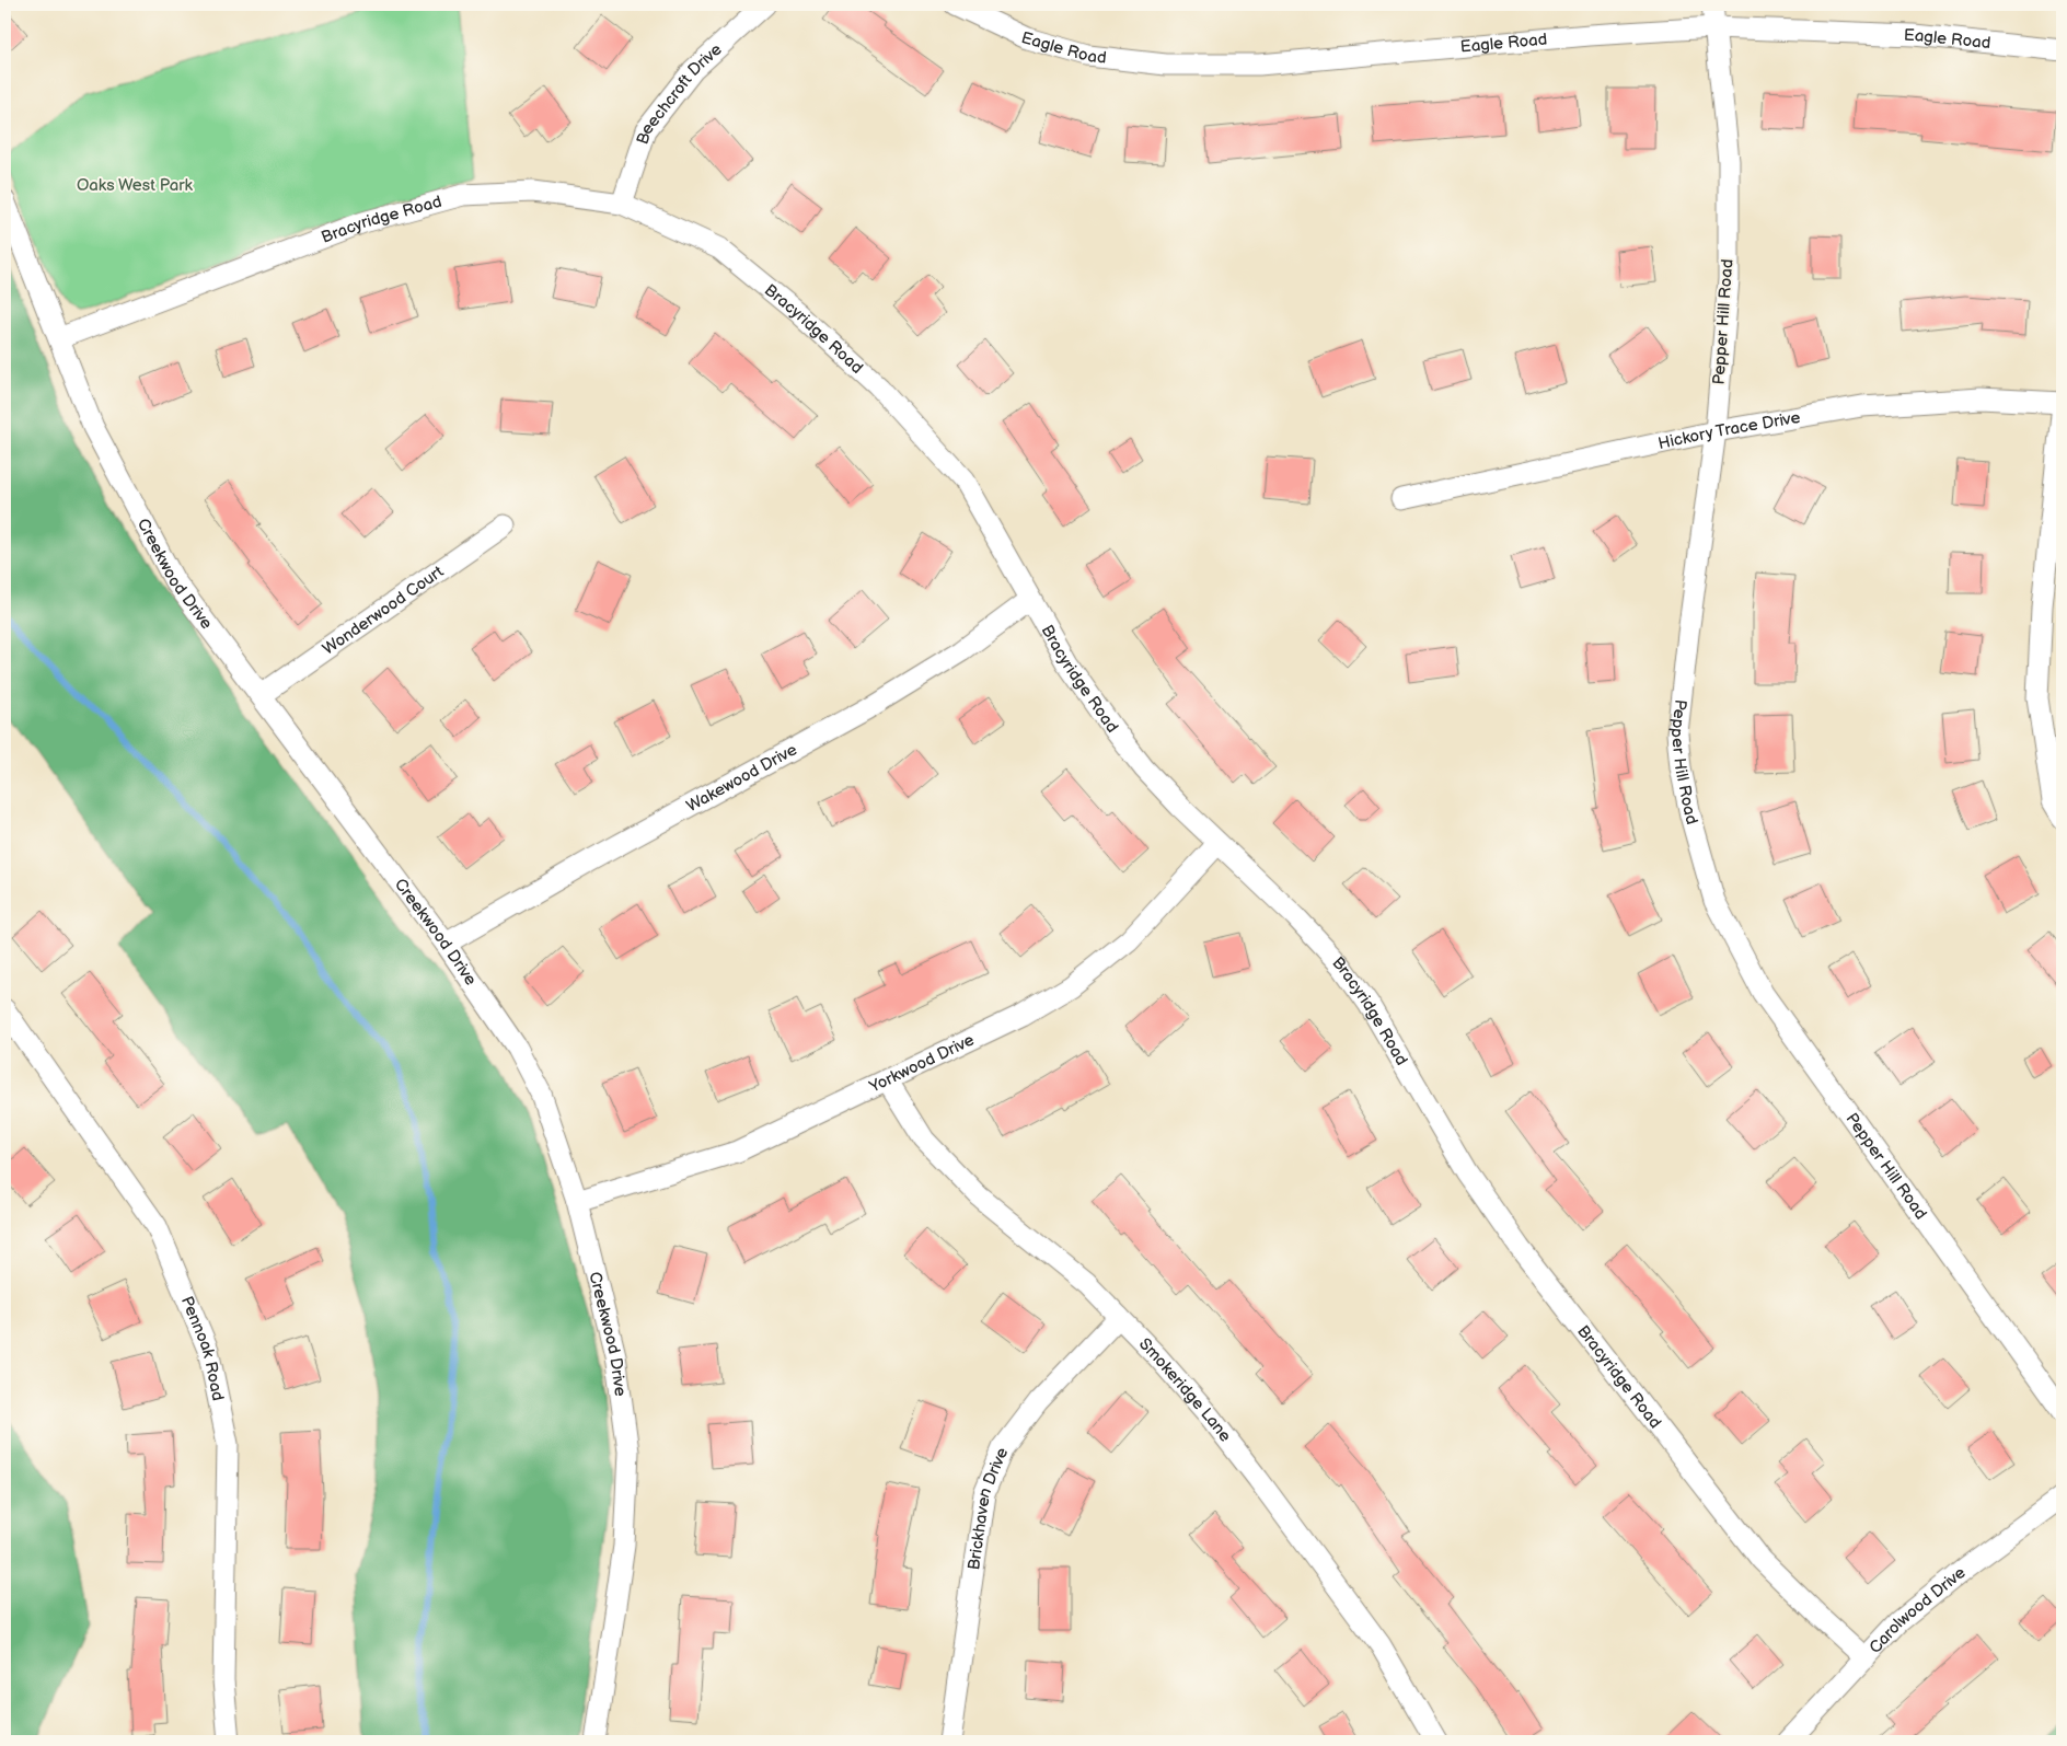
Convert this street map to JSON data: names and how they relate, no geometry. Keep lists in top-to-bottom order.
{
  "streets": {
    "street": [
      "Eagle Road",
      "Beechcroft Drive",
      "Bracyridge Road",
      "Pepper Hill Road",
      "Hickory Trace Drive",
      "Creekwood Drive",
      "Wonderwood Court",
      "Wakewood Drive",
      "Yorkwood Drive",
      "Pennoak Road",
      "Smokeridge Lane",
      "Brickhaven Drive",
      "Carolwood Drive"
    ]
  },
  "crossings": [
    ["Eagle Road", "Pepper Hill Road"],
    ["Beechcroft Drive", "Bracyridge Road"],
    ["Bracyridge Road", "Creekwood Drive"],
    ["Bracyridge Road", "Wakewood Drive"],
    ["Bracyridge Road", "Yorkwood Drive"],
    ["Bracyridge Road", "Carolwood Drive"],
    ["Pepper Hill Road", "Hickory Trace Drive"],
    ["Creekwood Drive", "Wonderwood Court"],
    ["Creekwood Drive", "Wakewood Drive"],
    ["Creekwood Drive", "Yorkwood Drive"],
    ["Yorkwood Drive", "Smokeridge Lane"],
    ["Smokeridge Lane", "Brickhaven Drive"]
  ],
  "parks": ["Oaks West Park"]
}
